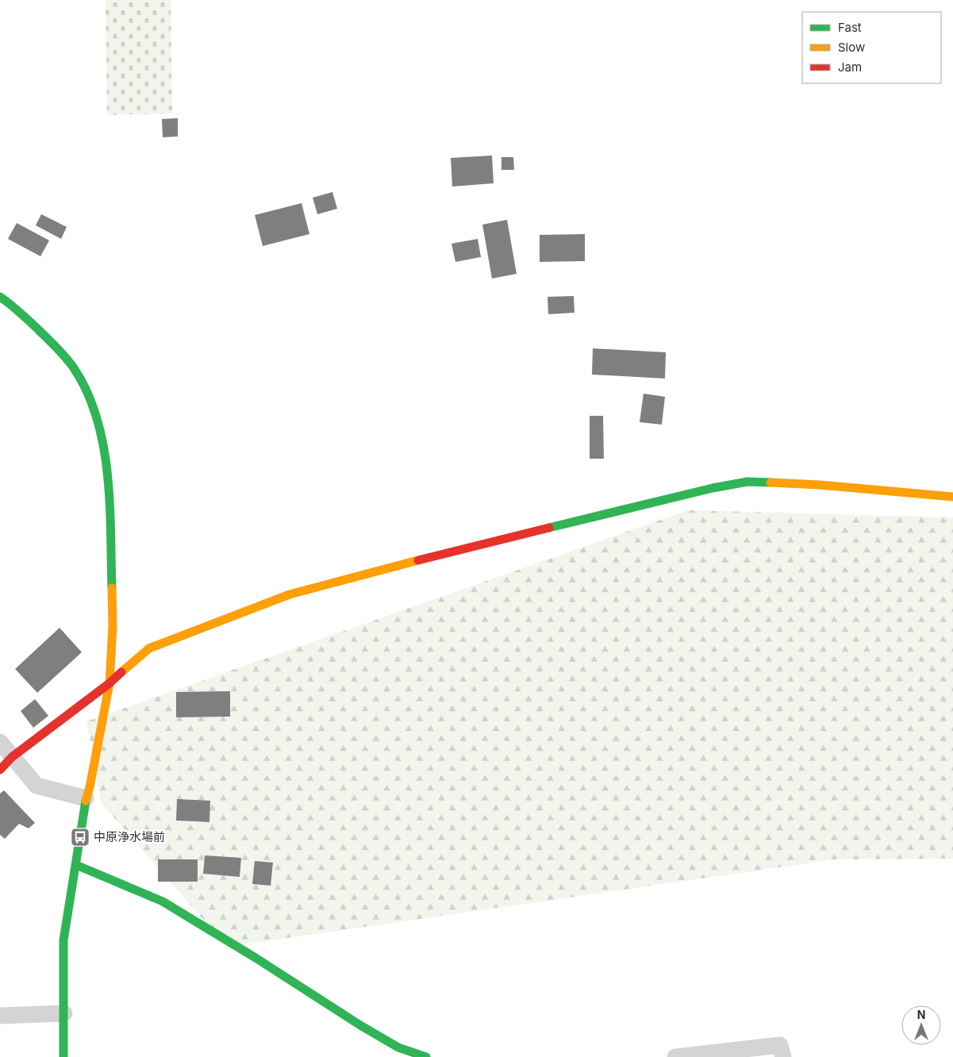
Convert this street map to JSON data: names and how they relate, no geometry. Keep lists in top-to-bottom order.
{
  "places": {
    "bus stop": ["中原浄水場前"]
  },
  "legend": ["Fast", "Slow", "Jam"],
  "north": "top"
}
